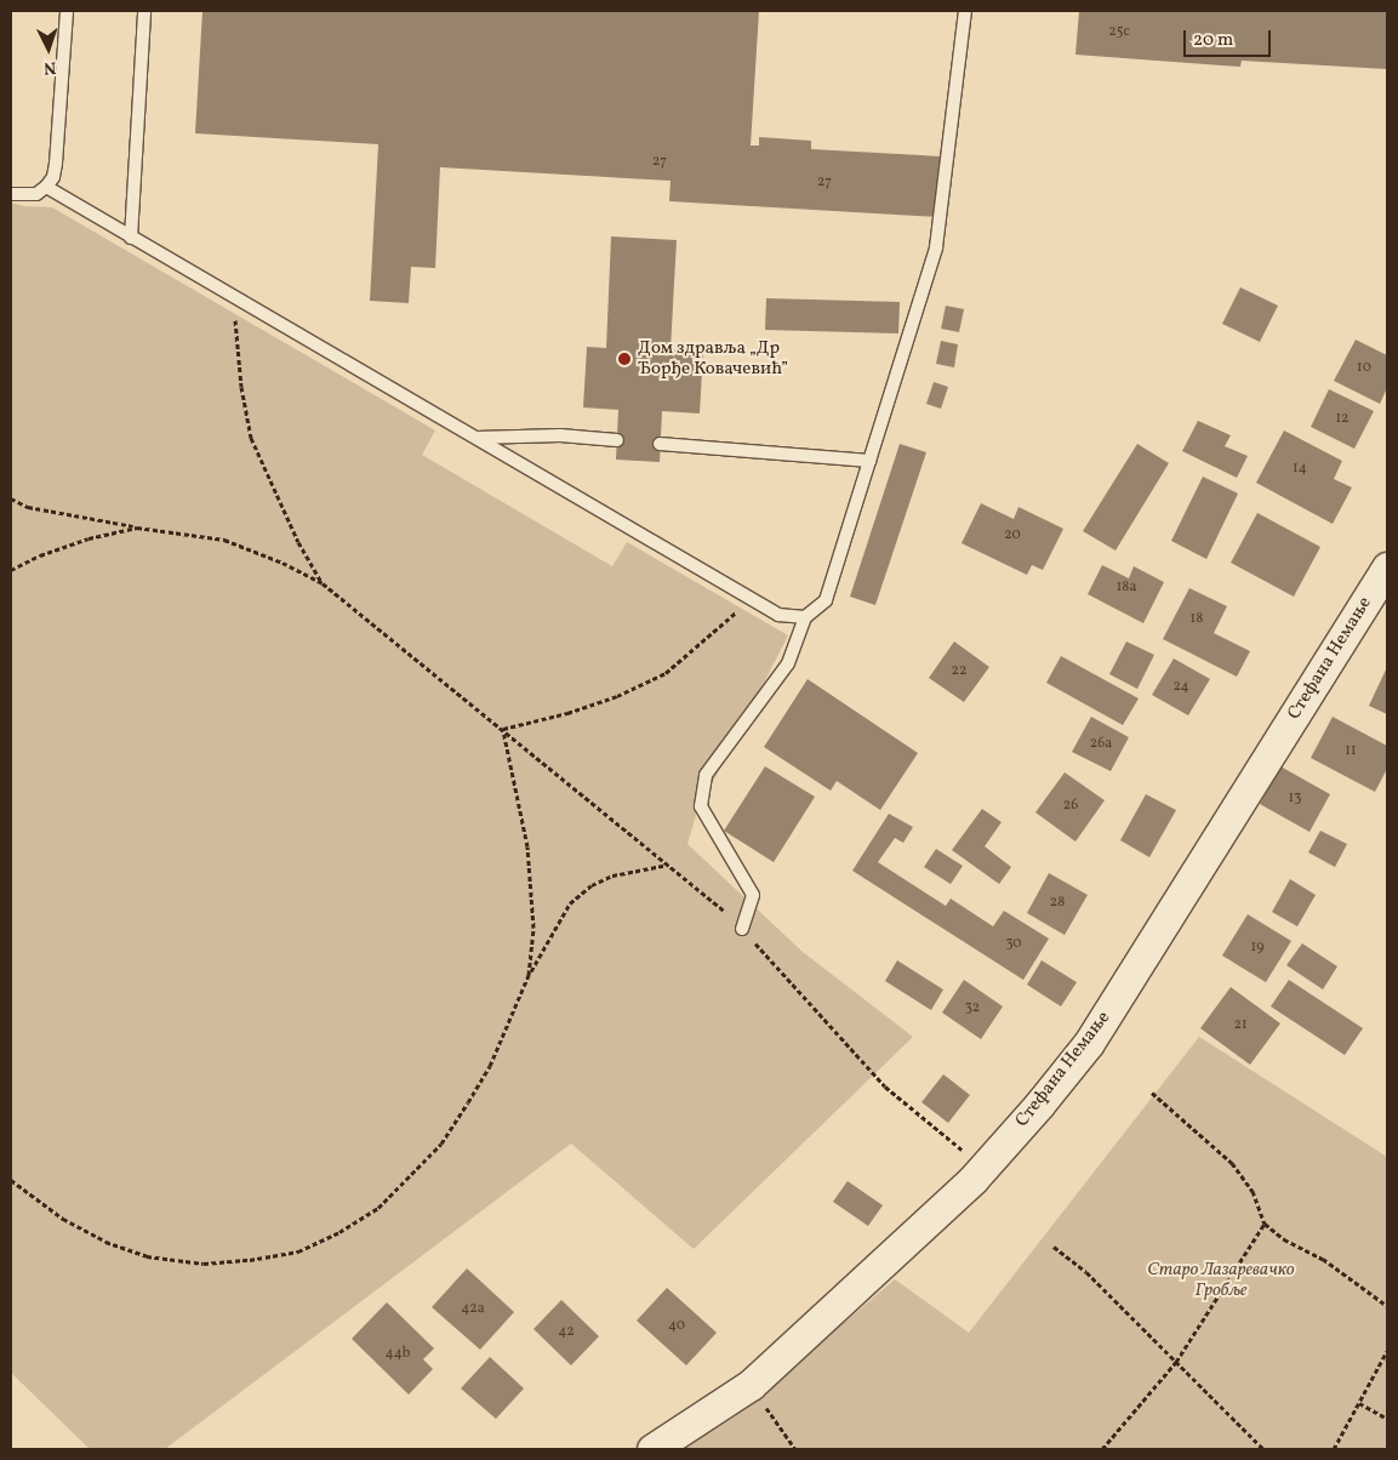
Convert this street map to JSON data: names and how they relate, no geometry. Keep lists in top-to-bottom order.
{
  "streets": {
    "street": ["Стефана Немање"]
  },
  "parks": ["Старо Лазаревачко Гробље"],
  "places": ["Дом здравља „Др Ђорђе Ковачевић”"],
  "house_numbers": [
    "25c",
    "27",
    "27",
    "10",
    "12",
    "14",
    "20",
    "18a",
    "18",
    "22",
    "24",
    "26a",
    "11",
    "13",
    "26",
    "28",
    "30",
    "19",
    "32",
    "21",
    "42a",
    "40",
    "42",
    "44b"
  ],
  "scale_bar": "20 m",
  "north": "bottom"
}
